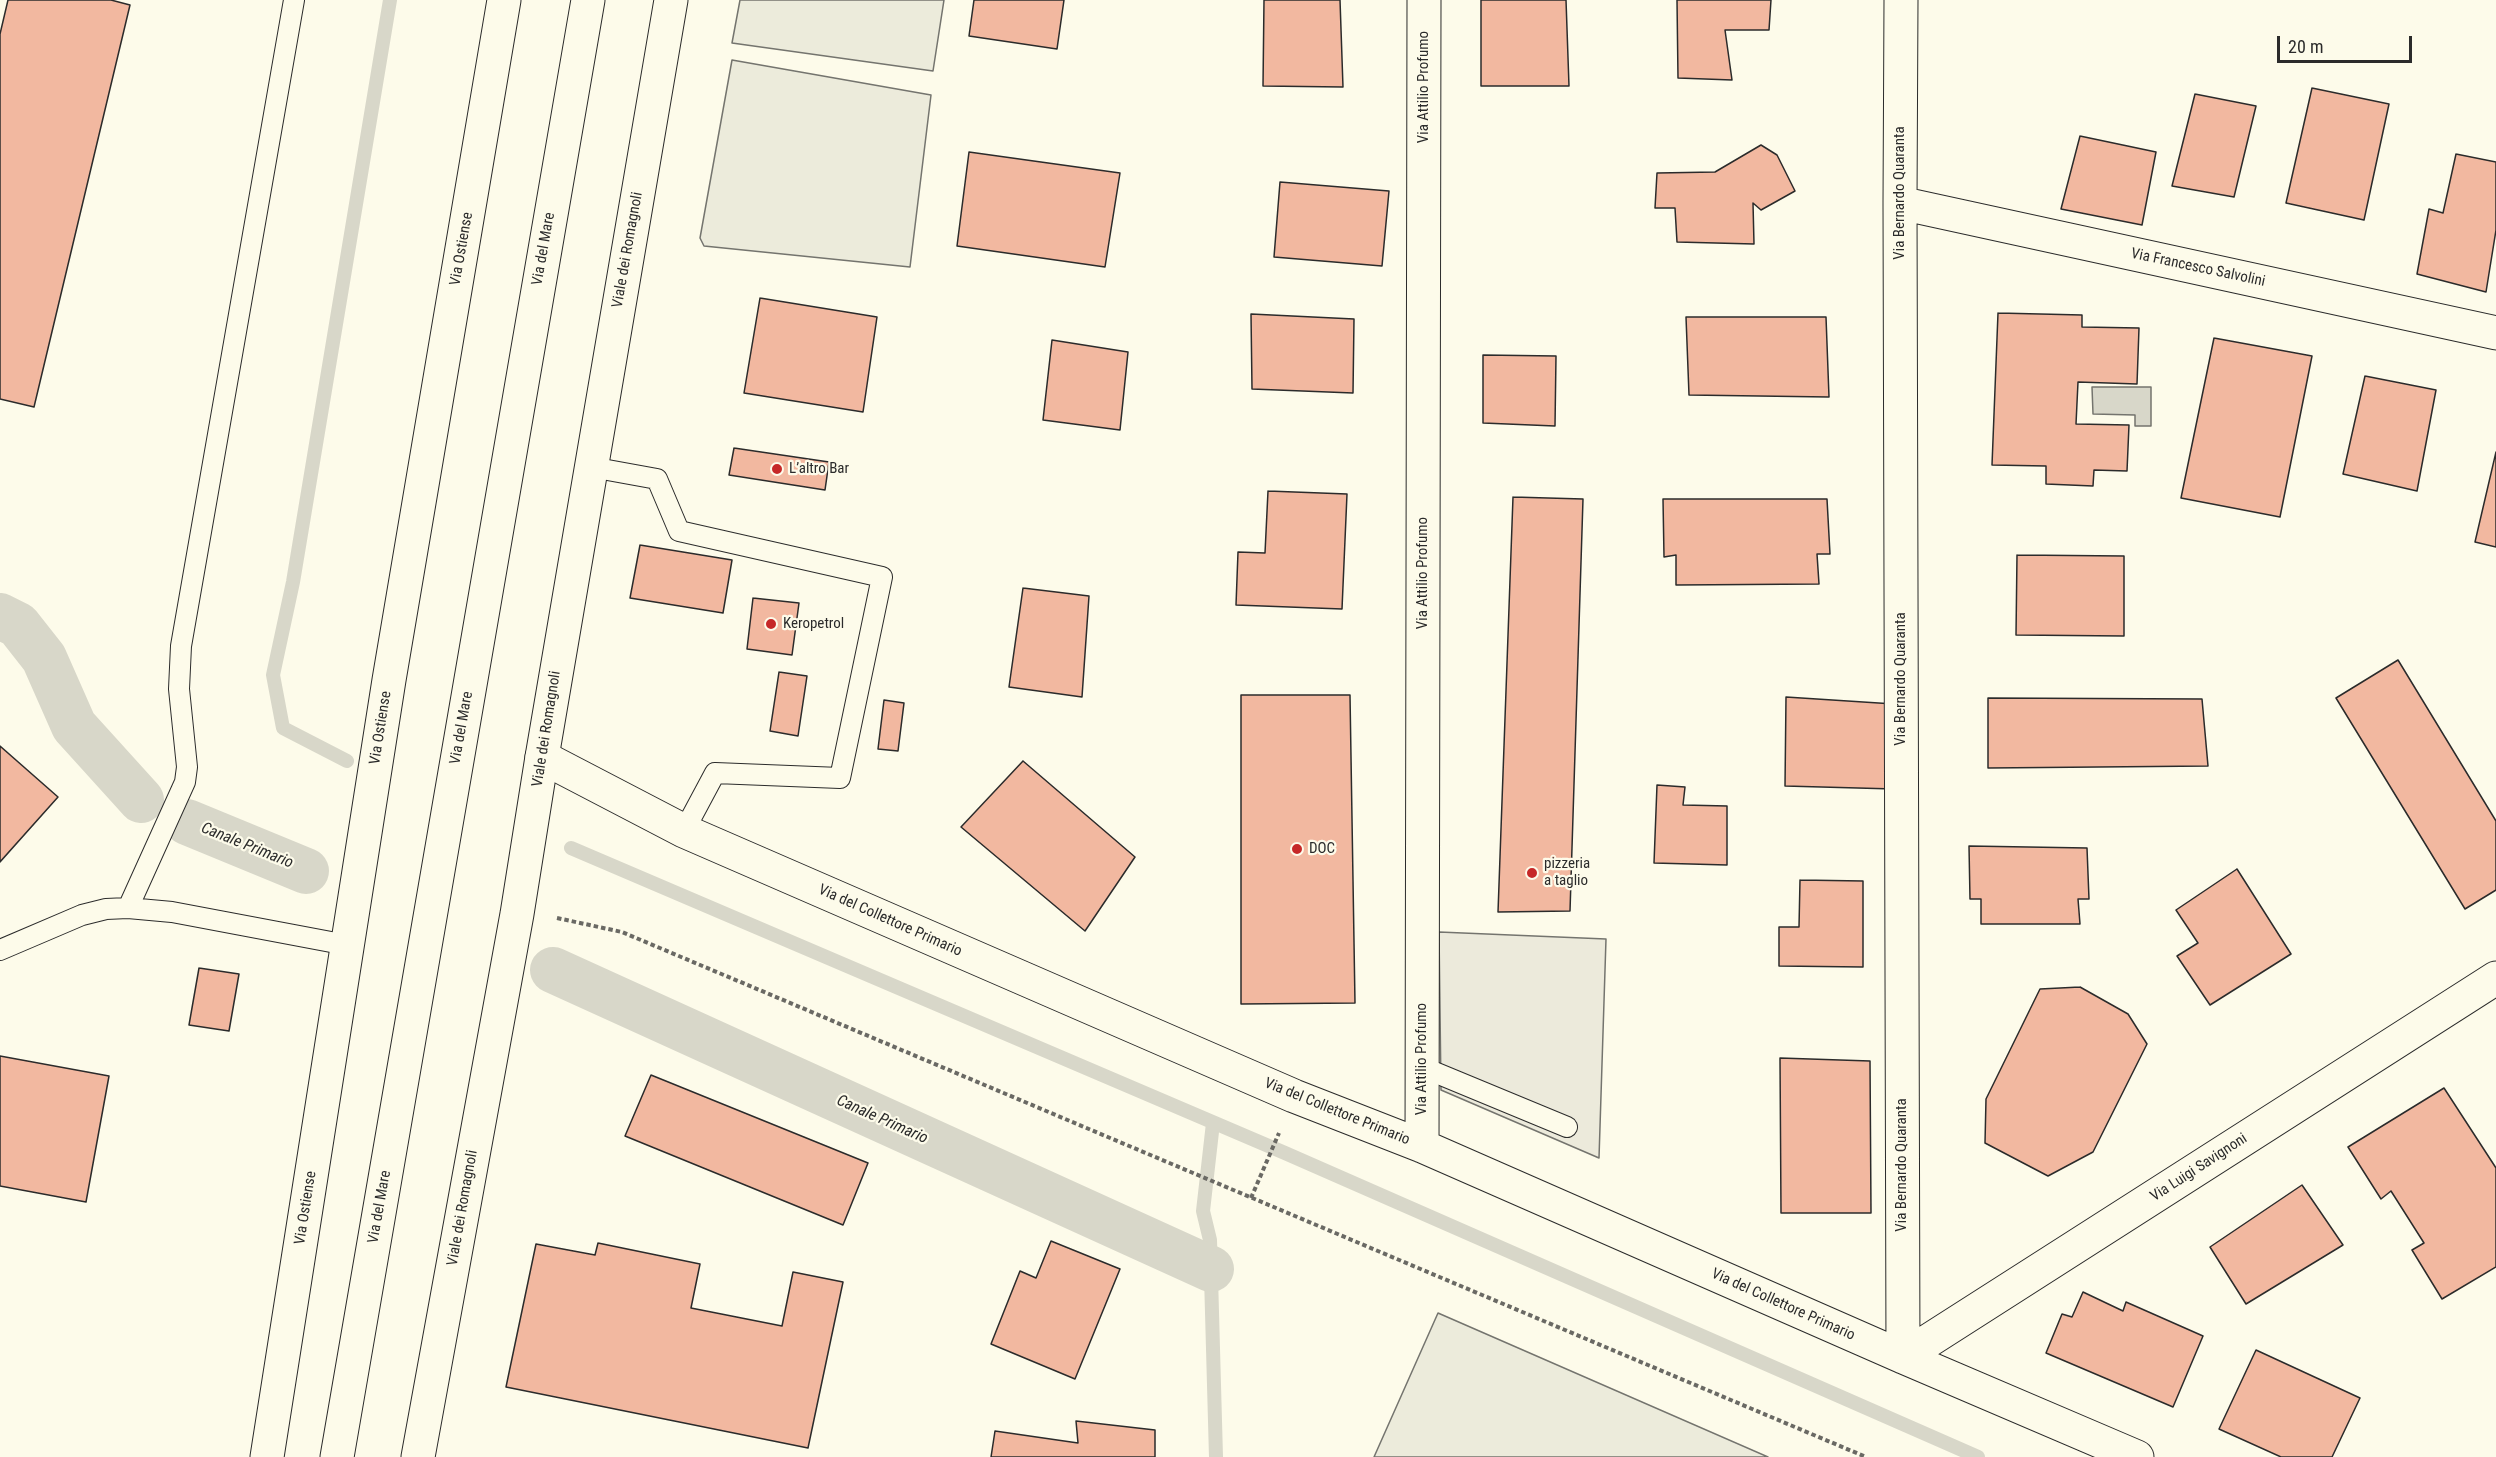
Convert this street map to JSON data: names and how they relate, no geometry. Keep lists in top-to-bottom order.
{
  "streets": {
    "street": [
      "Via Attilio Profumo",
      "Via Bernardo Quaranta",
      "Via Ostiense",
      "Via del Mare",
      "Viale dei Romagnoli",
      "Via Francesco Salvolini",
      "Via del Collettore Primario",
      "Via Luigi Savignoni"
    ]
  },
  "crossings": [
    ["Via Attilio Profumo", "Via del Collettore Primario"],
    ["Via Bernardo Quaranta", "Via Francesco Salvolini"],
    ["Via Bernardo Quaranta", "Via del Collettore Primario"],
    ["Via Bernardo Quaranta", "Via Luigi Savignoni"],
    ["Viale dei Romagnoli", "Via del Collettore Primario"],
    ["Via del Collettore Primario", "Via Luigi Savignoni"]
  ],
  "water": ["Canale Primario"],
  "places": [
    "L’altro Bar",
    "Keropetrol",
    "DOC",
    "pizzeria a taglio"
  ],
  "scale_bar": "20 m"
}
